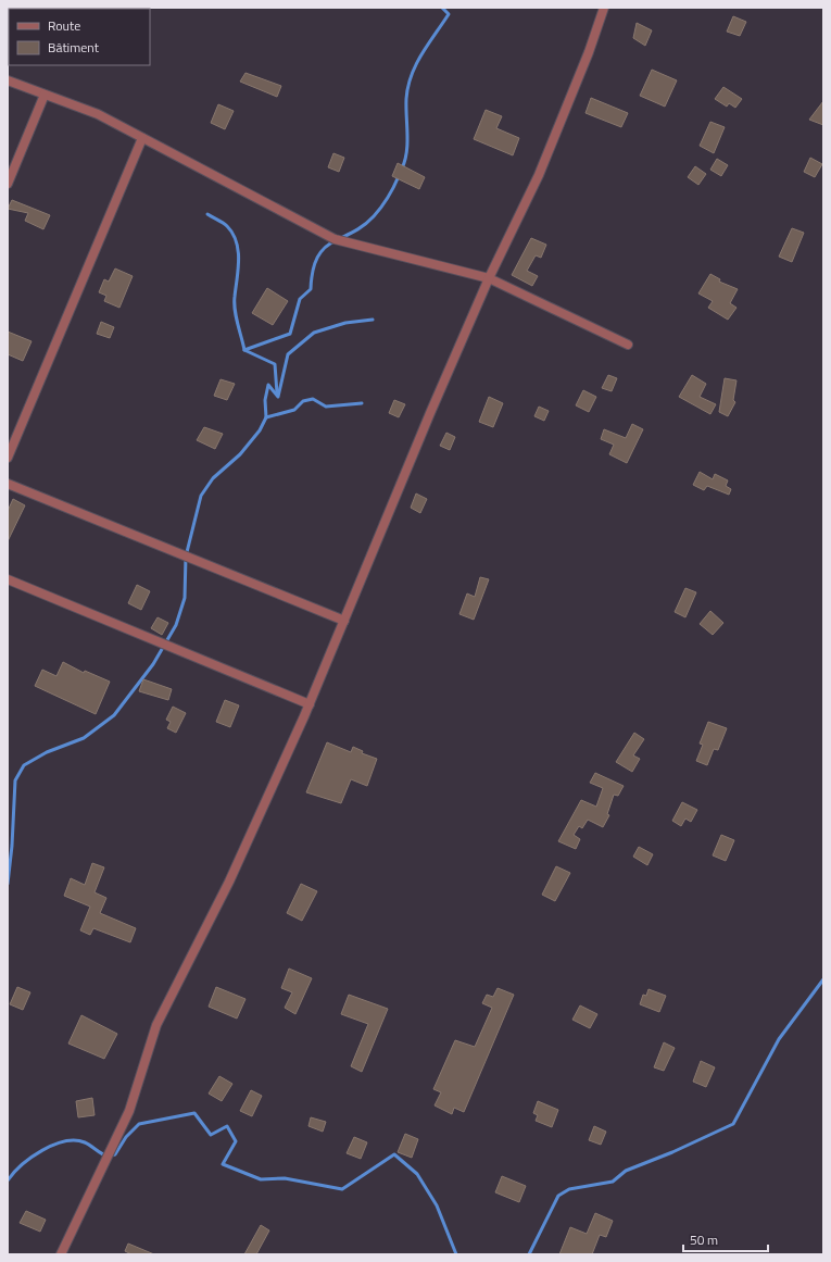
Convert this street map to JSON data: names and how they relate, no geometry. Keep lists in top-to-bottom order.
{
  "legend": ["Route", "Bâtiment"],
  "scale_bar": "50 m"
}
